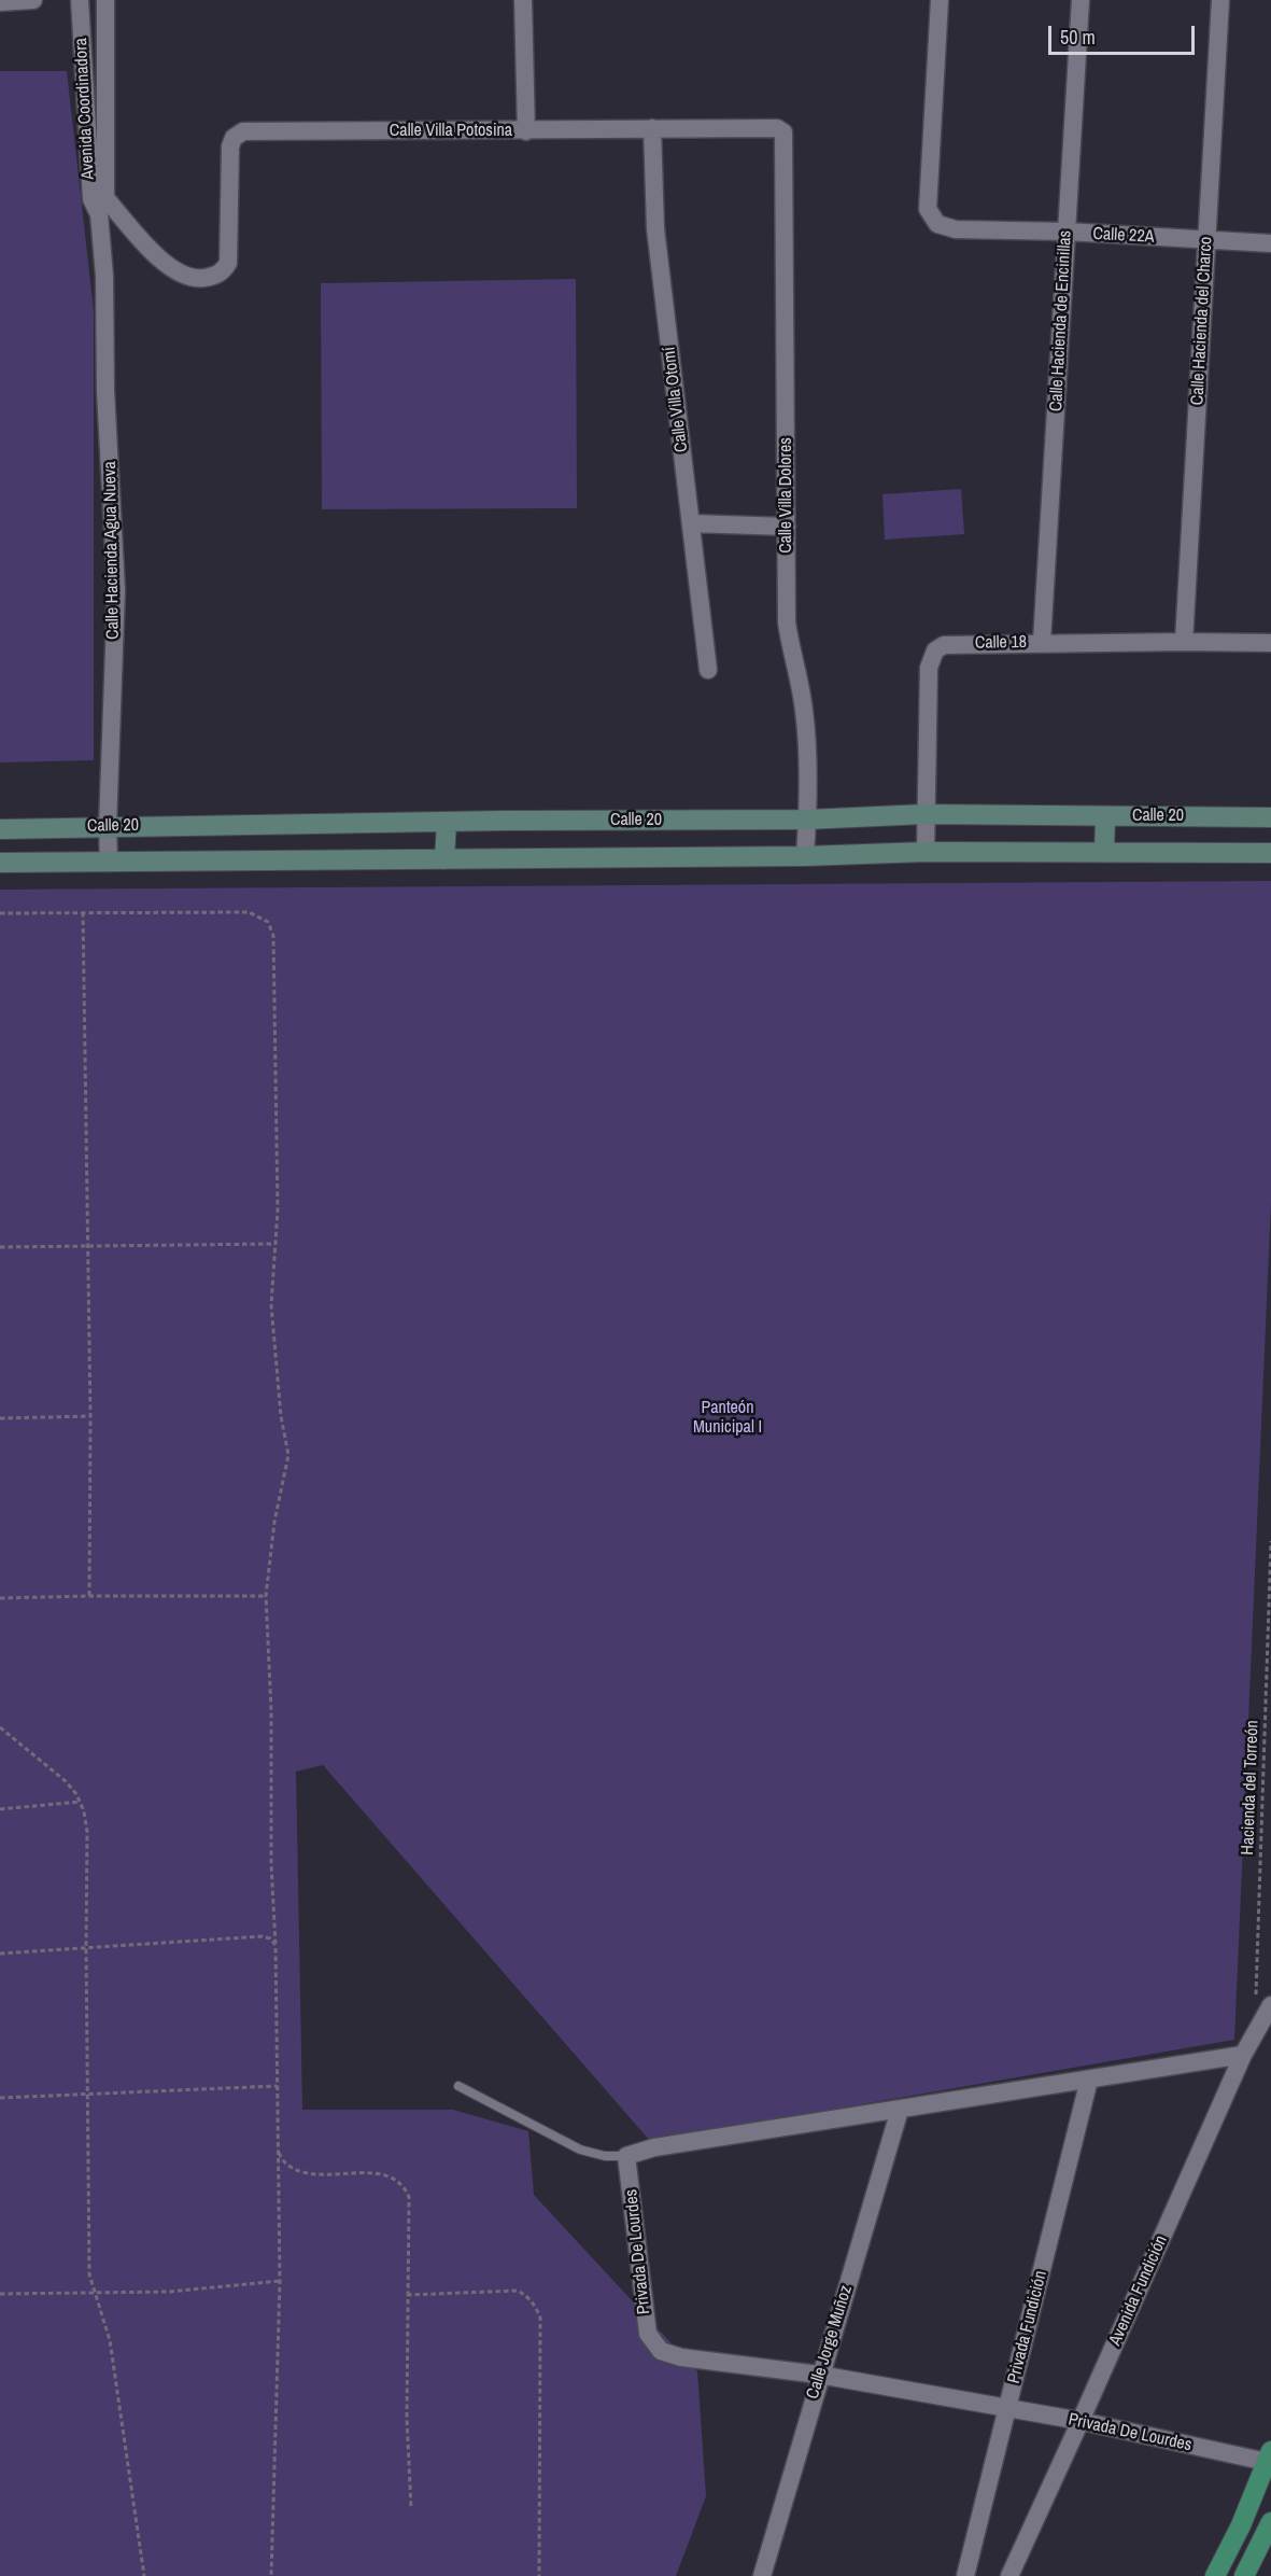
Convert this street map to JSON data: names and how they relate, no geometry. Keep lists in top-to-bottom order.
{
  "streets": {
    "main road": ["Calle 20"],
    "street": [
      "Avenida Coordinadora",
      "Calle Villa Potosina",
      "Calle 22A",
      "Calle Hacienda de Encinillas",
      "Calle Hacienda del Charco",
      "Calle Villa Otomí",
      "Calle Villa Dolores",
      "Calle Hacienda Agua Nueva",
      "Calle 18",
      "Privada De Lourdes",
      "Avenida Fundición",
      "Privada Fundición",
      "Calle Jorge Muñoz"
    ],
    "path": ["Hacienda del Torreón"]
  },
  "crossings": [
    ["Avenida Coordinadora", "Calle Villa Potosina"],
    ["Avenida Coordinadora", "Calle Hacienda Agua Nueva"],
    ["Calle Villa Potosina", "Calle Villa Otomí"],
    ["Calle Villa Potosina", "Calle Villa Dolores"],
    ["Calle 22A", "Calle Hacienda de Encinillas"],
    ["Calle 22A", "Calle Hacienda del Charco"],
    ["Calle Hacienda de Encinillas", "Calle 18"],
    ["Calle Hacienda del Charco", "Calle 18"],
    ["Calle Villa Dolores", "Calle 20"],
    ["Calle Hacienda Agua Nueva", "Calle 20"],
    ["Calle 18", "Calle 20"],
    ["Hacienda del Torreón", "Avenida Fundición"],
    ["Privada De Lourdes", "Avenida Fundición"],
    ["Privada De Lourdes", "Privada Fundición"],
    ["Privada De Lourdes", "Calle Jorge Muñoz"]
  ],
  "parks": ["Panteón Municipal I"],
  "scale_bar": "50 m"
}
